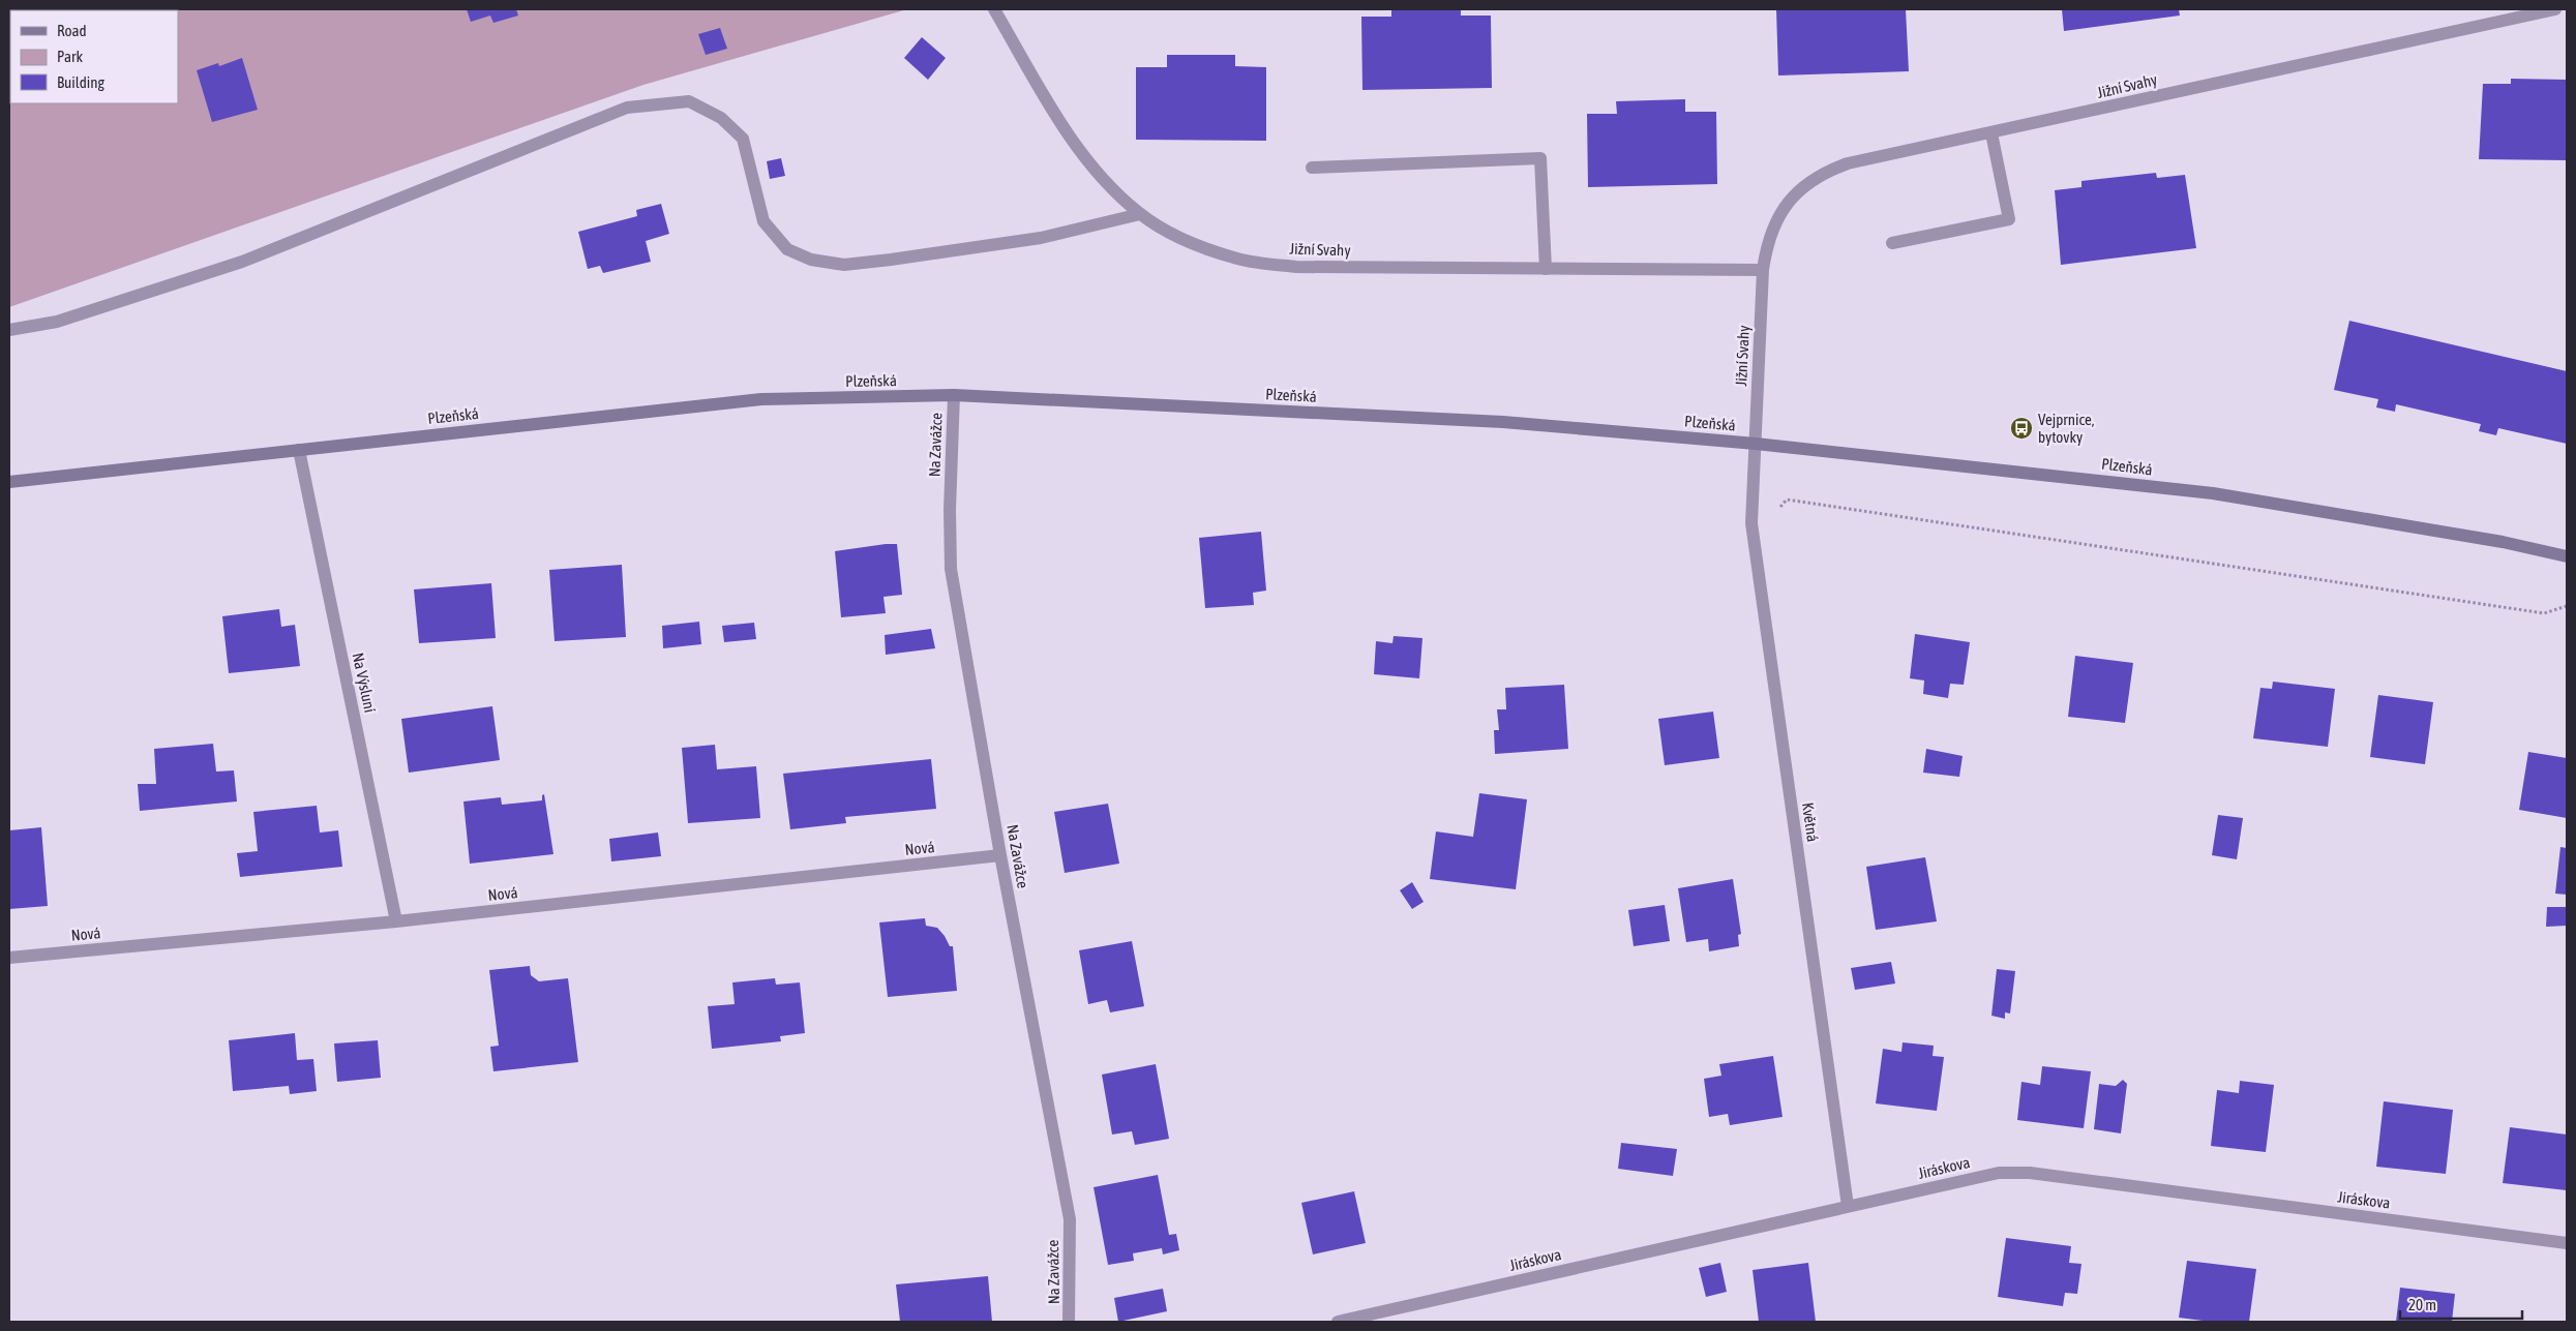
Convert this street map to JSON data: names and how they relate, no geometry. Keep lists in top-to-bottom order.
{
  "streets": {
    "main road": ["Plzeňská"],
    "street": [
      "Jižní Svahy",
      "Na Zavážce",
      "Na Výsluní",
      "Květná",
      "Nová",
      "Jiráskova"
    ]
  },
  "crossings": [
    ["Jižní Svahy", "Plzeňská"],
    ["Jižní Svahy", "Květná"],
    ["Plzeňská", "Na Zavážce"],
    ["Plzeňská", "Na Výsluní"],
    ["Plzeňská", "Květná"],
    ["Na Zavážce", "Nová"],
    ["Na Výsluní", "Nová"],
    ["Květná", "Jiráskova"]
  ],
  "places": {
    "bus stop": ["Vejprnice, bytovky"]
  },
  "legend": ["Road", "Park", "Building"],
  "scale_bar": "20 m"
}
